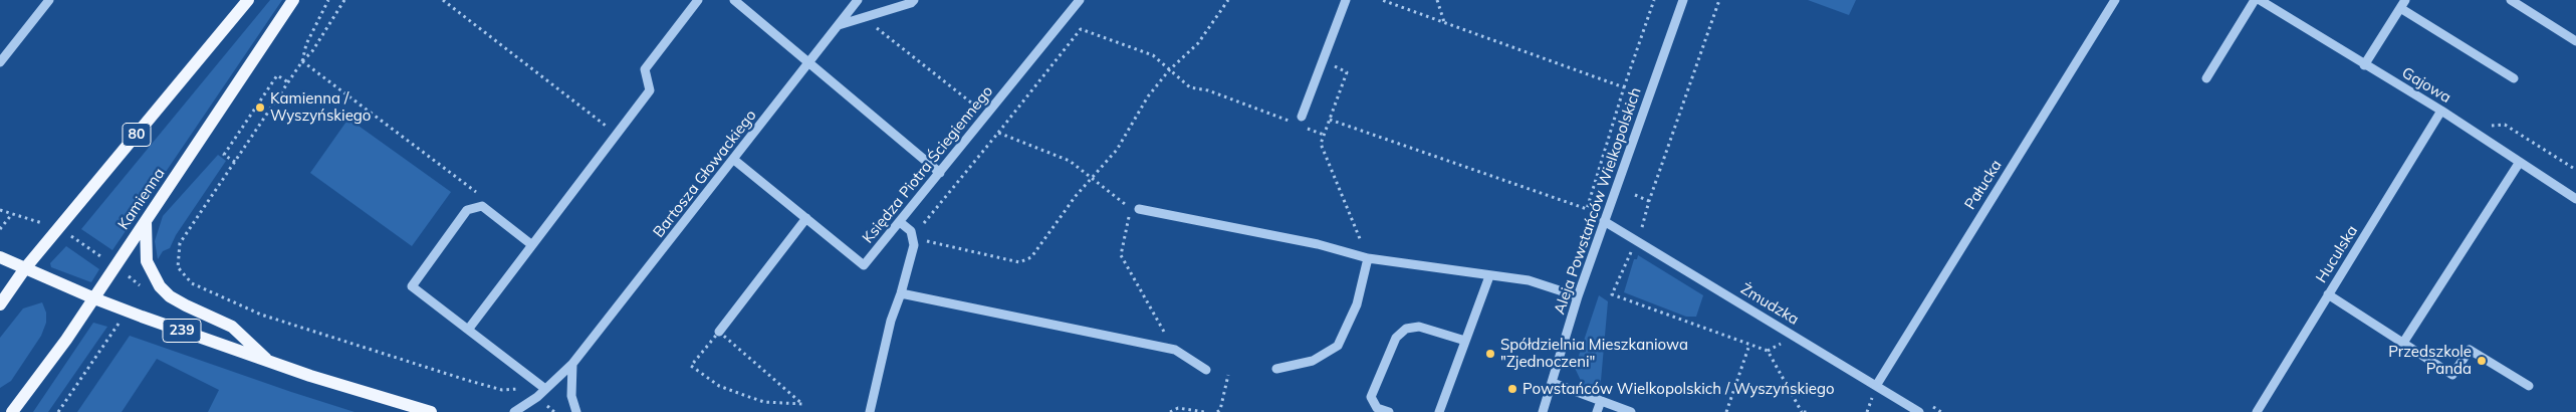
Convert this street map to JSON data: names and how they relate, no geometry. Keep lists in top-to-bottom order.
{
  "streets": {
    "main road": ["80", "Kamienna", "239"],
    "street": [
      "Gajowa",
      "Księdza Piotra Ściegiennego",
      "Bartosza Głowackiego",
      "Pałucka",
      "Aleja Powstańców Wielkopolskich",
      "Huculska",
      "Żmudzka"
    ]
  },
  "crossings": [
    ["Gajowa", "Huculska"],
    ["80", "239"],
    ["Księdza Piotra Ściegiennego", "Bartosza Głowackiego"],
    ["Pałucka", "Żmudzka"],
    ["Kamienna", "239"],
    ["Aleja Powstańców Wielkopolskich", "Żmudzka"]
  ],
  "places": [
    "Kamienna / Wyszyńskiego",
    "Spółdzielnia Mieszkaniowa \"Zjednoczeni\"",
    "Przedszkole Panda",
    "Powstańców Wielkopolskich / Wyszyńskiego"
  ]
}
